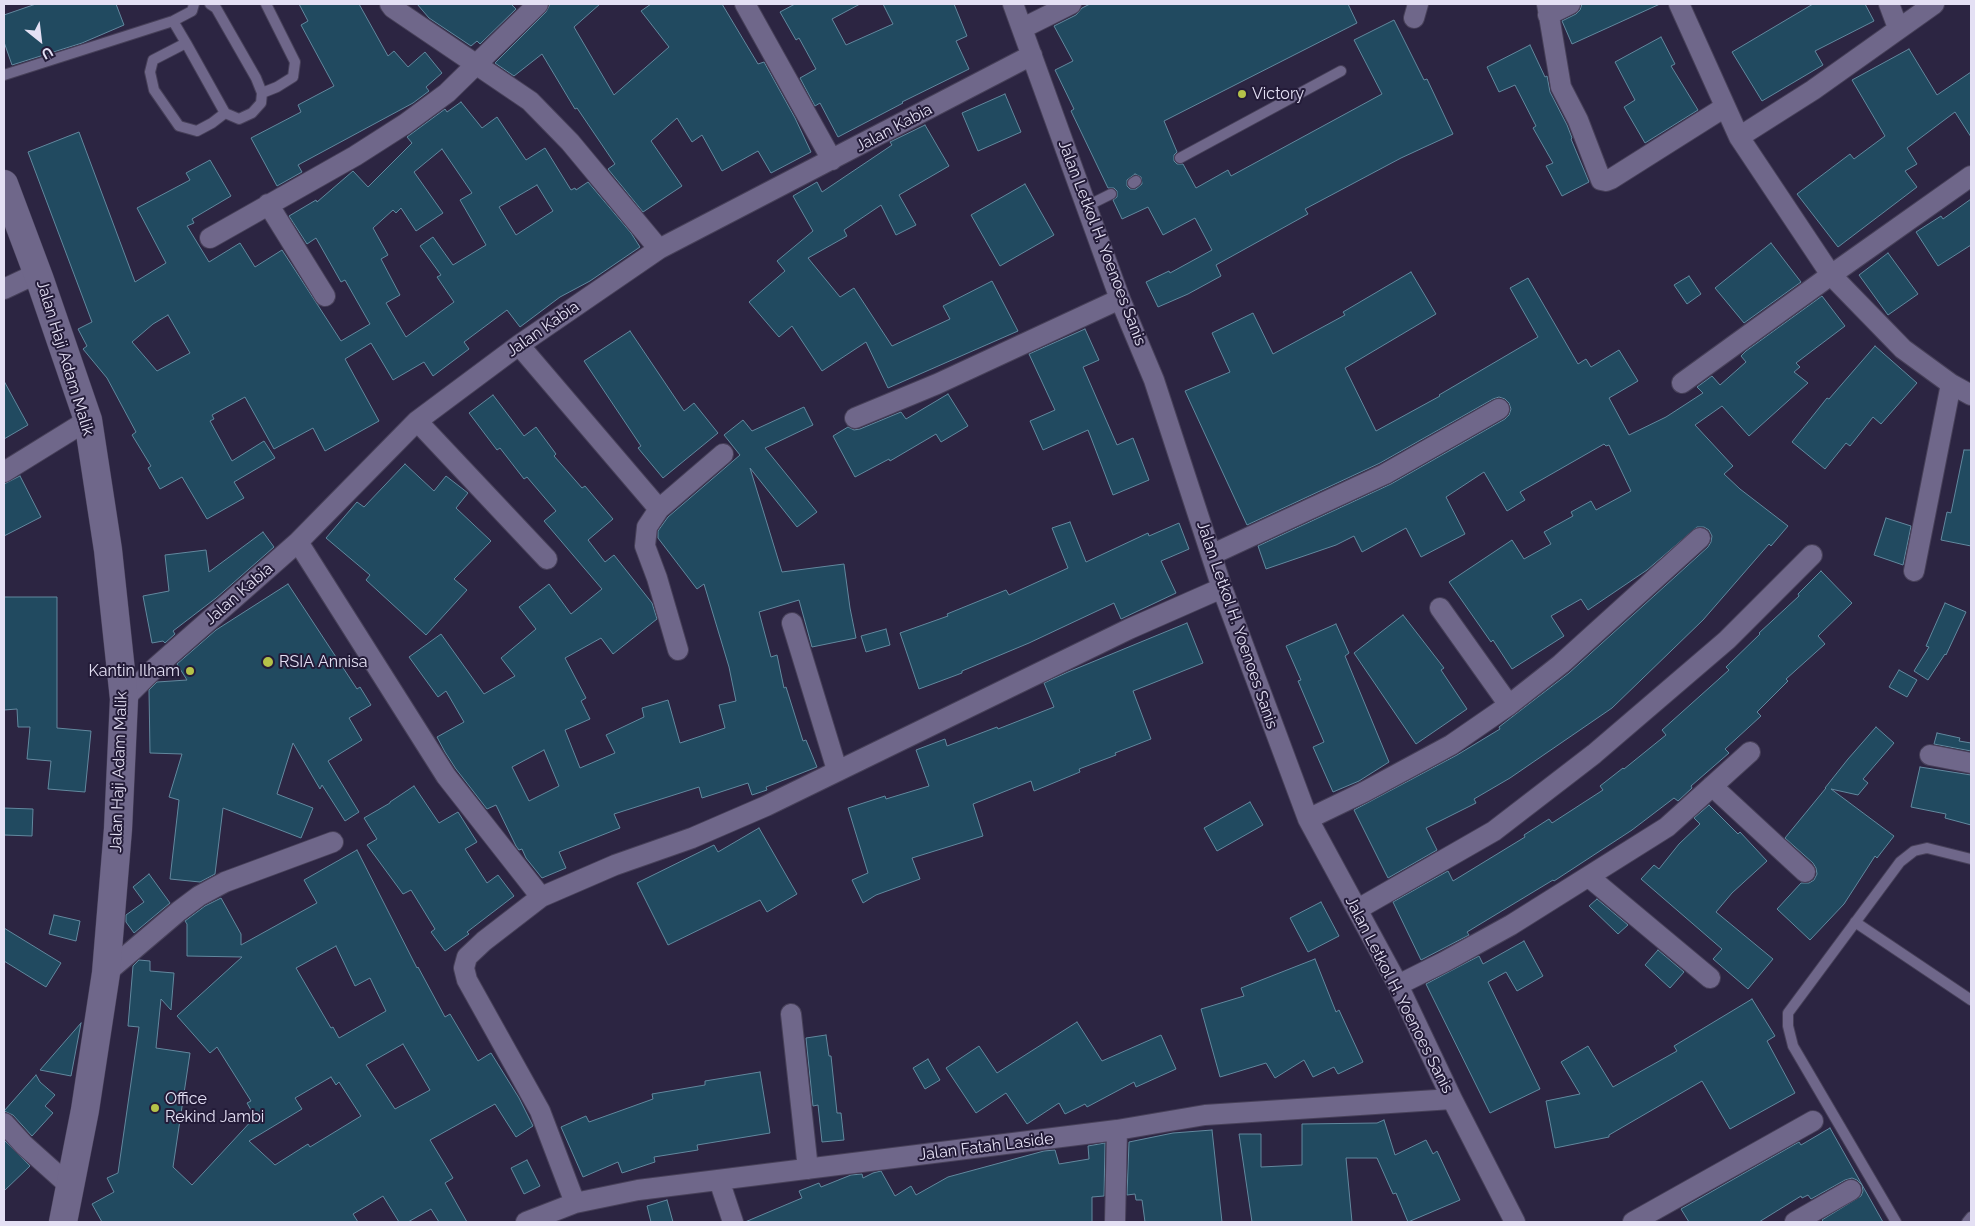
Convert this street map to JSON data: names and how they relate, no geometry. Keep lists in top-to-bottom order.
{
  "streets": {
    "main road": ["Jalan Haji Adam Malik"],
    "street": ["Jalan Kabia", "Jalan Letkol H. Yoenoes Sanis", "Jalan Fatah Laside"]
  },
  "crossings": [
    ["Jalan Kabia", "Jalan Letkol H. Yoenoes Sanis"],
    ["Jalan Kabia", "Jalan Haji Adam Malik"],
    ["Jalan Letkol H. Yoenoes Sanis", "Jalan Fatah Laside"]
  ],
  "places": [
    "Victory",
    "RSIA Annisa",
    "Kantin Ilham",
    "Office Rekind Jambi"
  ],
  "north": "bottom right"
}
